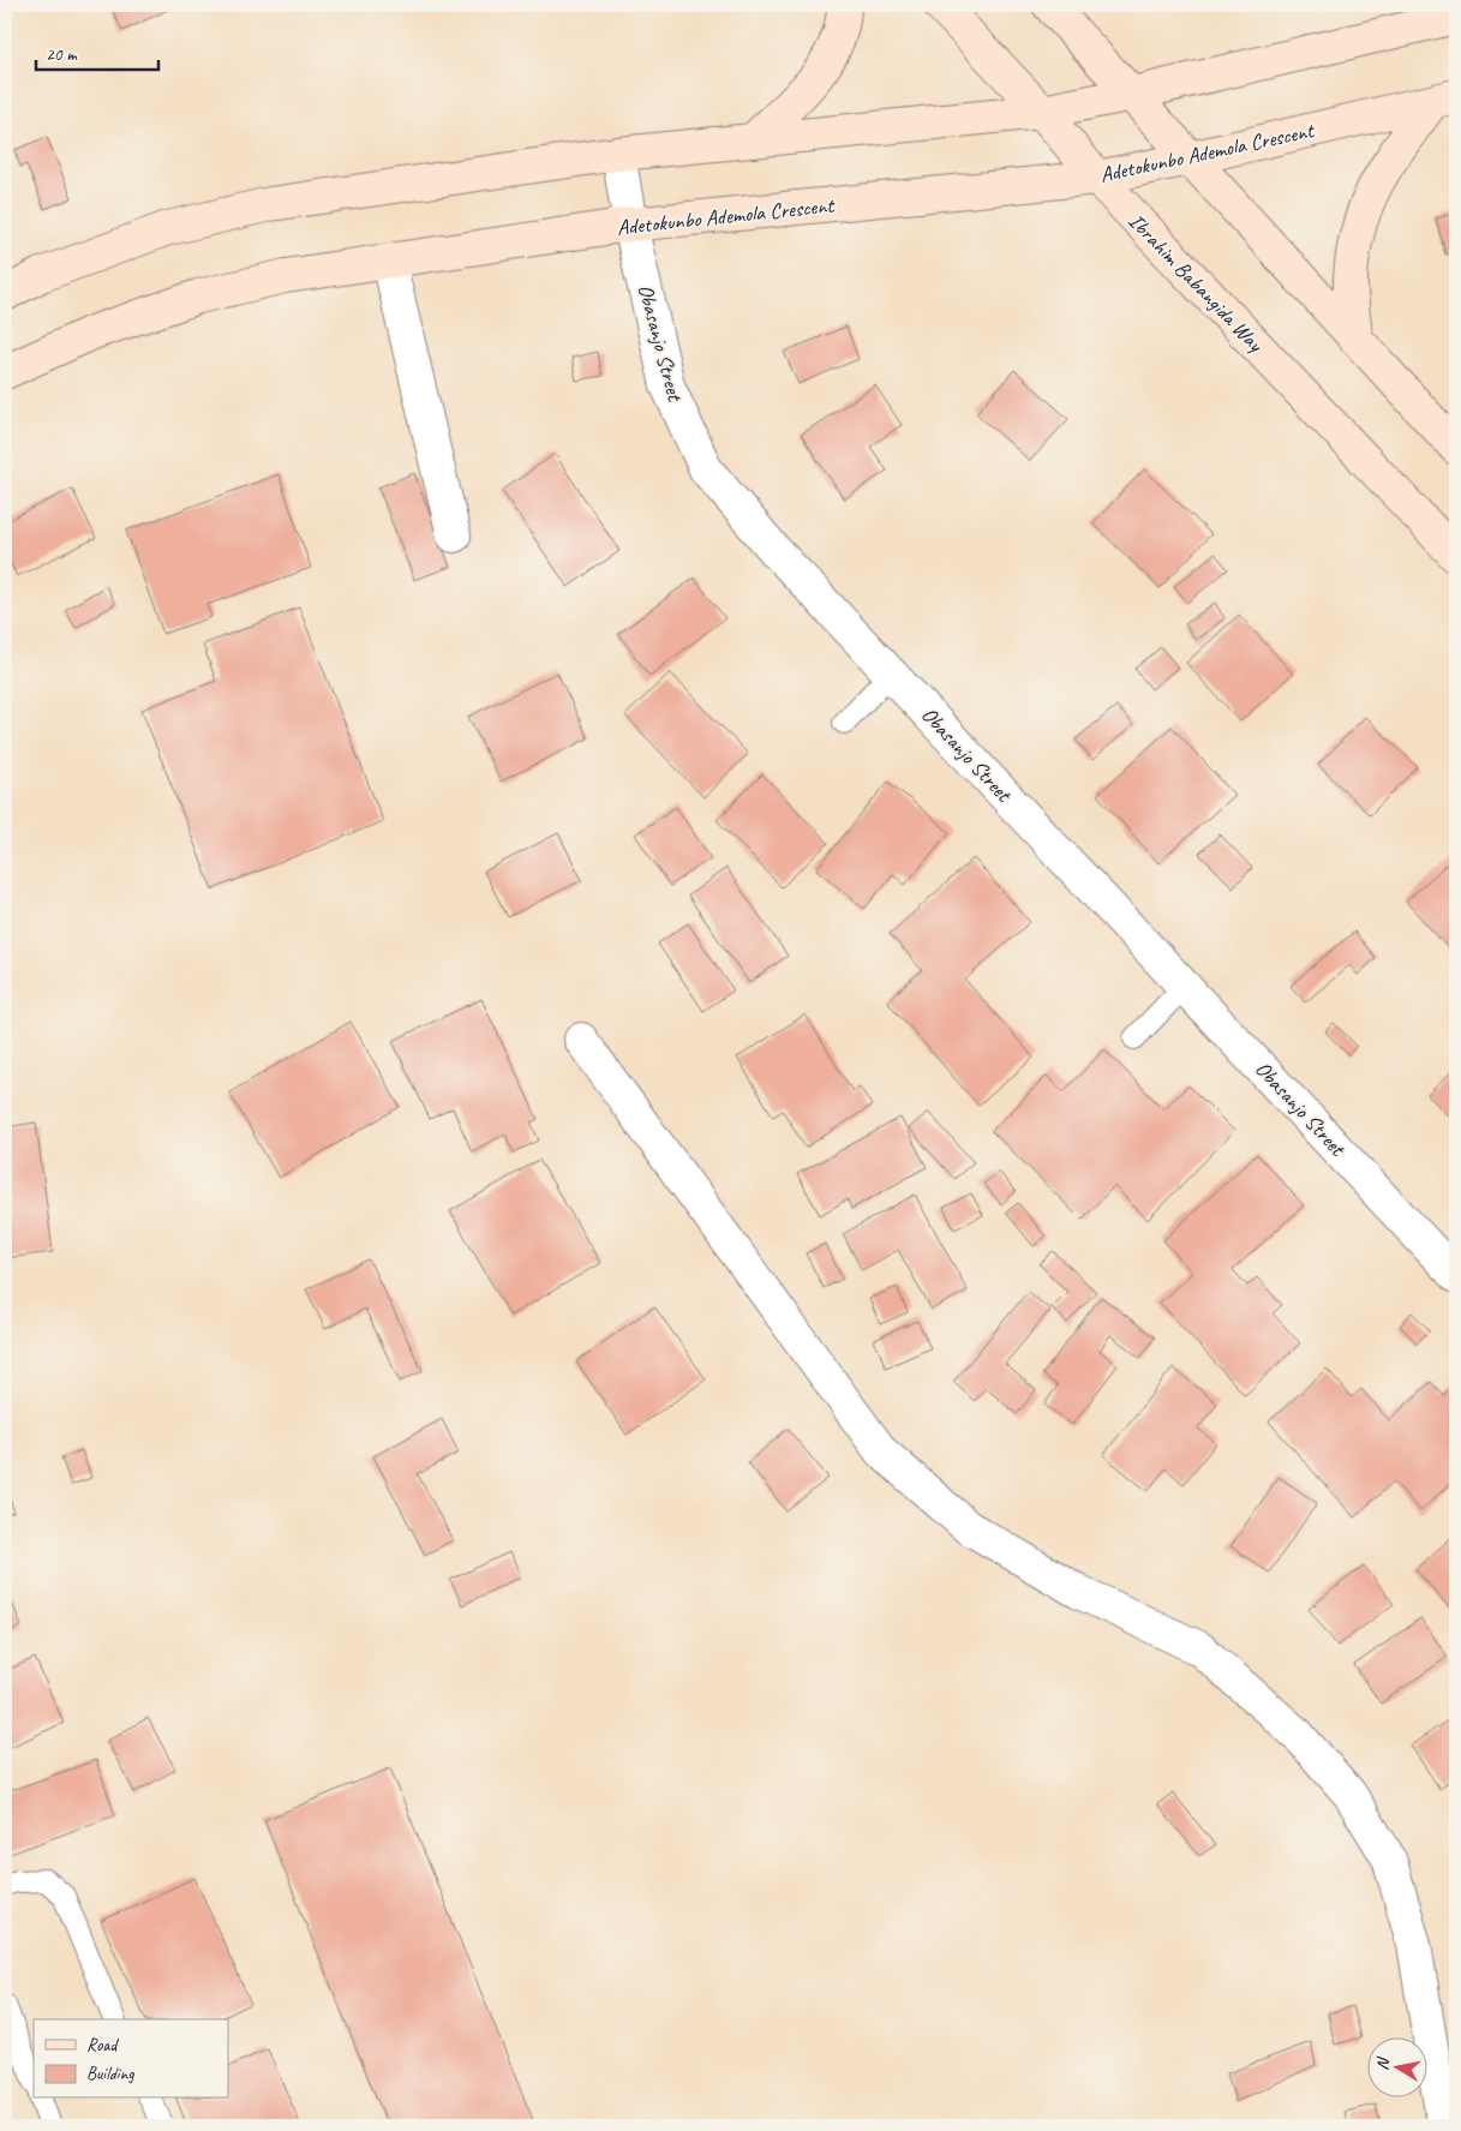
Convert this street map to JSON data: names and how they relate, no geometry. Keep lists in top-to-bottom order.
{
  "streets": {
    "main road": ["Adetokunbo Ademola Crescent", "Ibrahim Babangida Way"],
    "street": ["Obasanjo Street"]
  },
  "crossings": [
    ["Adetokunbo Ademola Crescent", "Ibrahim Babangida Way"],
    ["Adetokunbo Ademola Crescent", "Obasanjo Street"]
  ],
  "legend": ["Road", "Building"],
  "scale_bar": "20 m",
  "north": "left"
}
